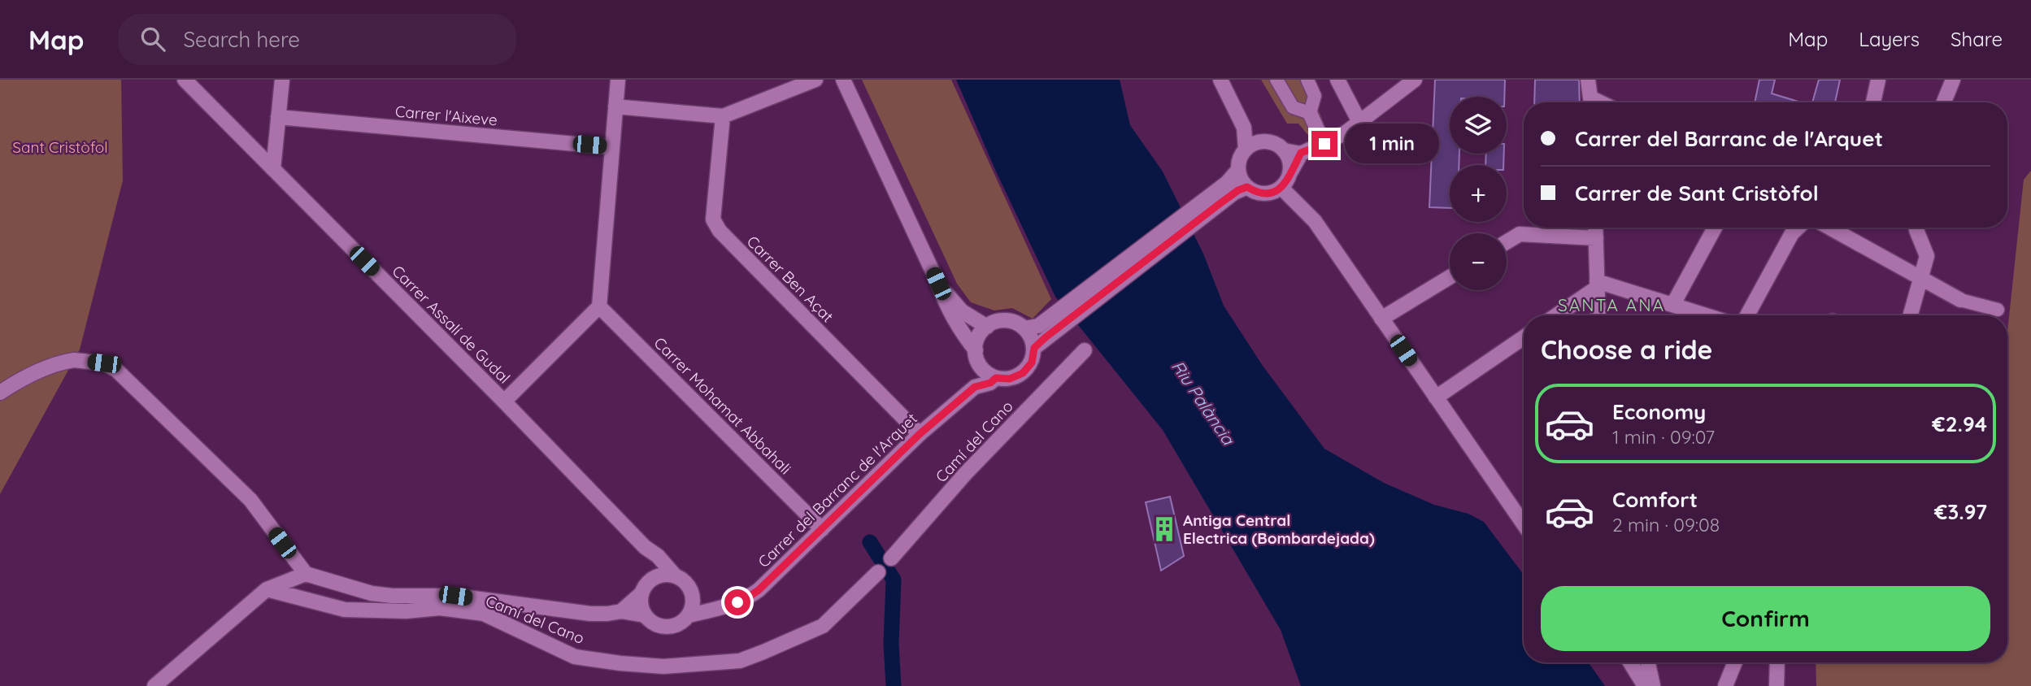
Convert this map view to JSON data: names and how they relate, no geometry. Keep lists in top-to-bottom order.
{
  "streets": {
    "street": [
      "Carrer l'Aixeve",
      "Carrer Ben Açat",
      "Carrer Assalí de Gudal",
      "Carrer Mohamat Abbahali",
      "Camí del Cano",
      "Carrer del Barranc de l'Arquet"
    ]
  },
  "crossings": [
    ["Carrer Ben Açat", "Carrer del Barranc de l'Arquet"],
    ["Carrer Assalí de Gudal", "Carrer del Barranc de l'Arquet"],
    ["Carrer Mohamat Abbahali", "Carrer del Barranc de l'Arquet"]
  ],
  "districts": ["SANTA ANA"],
  "water": ["Riu Palància"],
  "parks": ["Sant Cristòfol"],
  "places": {
    "building": ["Antiga Central Electrica (Bombardejada)"]
  },
  "page": {
    "header": "Map",
    "search": "Search here",
    "nav": ["Map", "Layers", "Share"],
    "map_buttons": ["+", "−"],
    "banner": ["Carrer del Barranc de l'Arquet", "Carrer de Sant Cristòfol"],
    "bubble": "1 min",
    "heading": "Choose a ride",
    "list": [
      {
        "name": "Economy",
        "note": "1 min · 09:07",
        "value": "€2.94"
      },
      {
        "name": "Comfort",
        "note": "2 min · 09:08",
        "value": "€3.97"
      }
    ],
    "buttons": "Confirm"
  }
}
